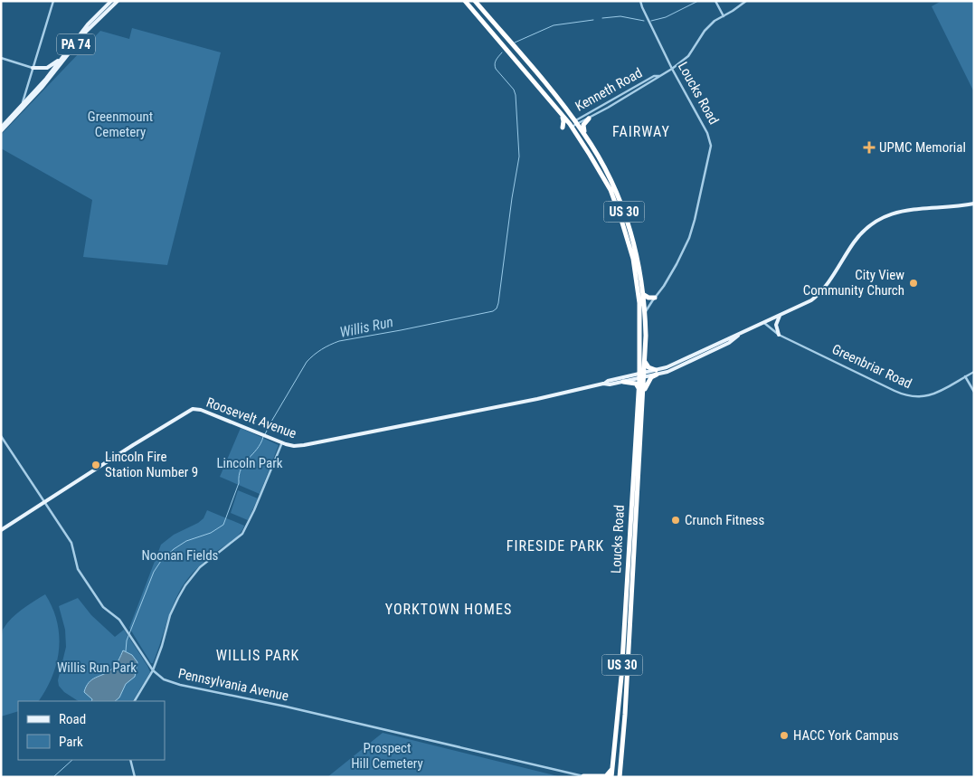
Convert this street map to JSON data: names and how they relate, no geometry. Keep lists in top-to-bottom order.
{
  "streets": {
    "highway": ["Loucks Road", "US 30"],
    "main road": ["PA 74", "Roosevelt Avenue"],
    "street": ["Kenneth Road", "Greenbriar Road", "Pennsylvania Avenue"]
  },
  "crossings": [
    ["Kenneth Road", "Loucks Road"],
    ["Kenneth Road", "US 30"],
    ["Loucks Road", "US 30"],
    ["Loucks Road", "Roosevelt Avenue"],
    ["Greenbriar Road", "Roosevelt Avenue"],
    ["Roosevelt Avenue", "Pennsylvania Avenue"]
  ],
  "districts": [
    "FAIRWAY",
    "FIRESIDE PARK",
    "YORKTOWN HOMES",
    "WILLIS PARK"
  ],
  "water": ["Willis Run"],
  "parks": [
    "Greenmount Cemetery",
    "Lincoln Park",
    "Noonan Fields",
    "Willis Run Park",
    "Prospect Hill Cemetery"
  ],
  "places": {
    "health": ["UPMC Memorial"],
    "other": [
      "City View Community Church",
      "Lincoln Fire Station Number 9",
      "Crunch Fitness",
      "HACC York Campus"
    ]
  },
  "legend": ["Road", "Park"]
}
